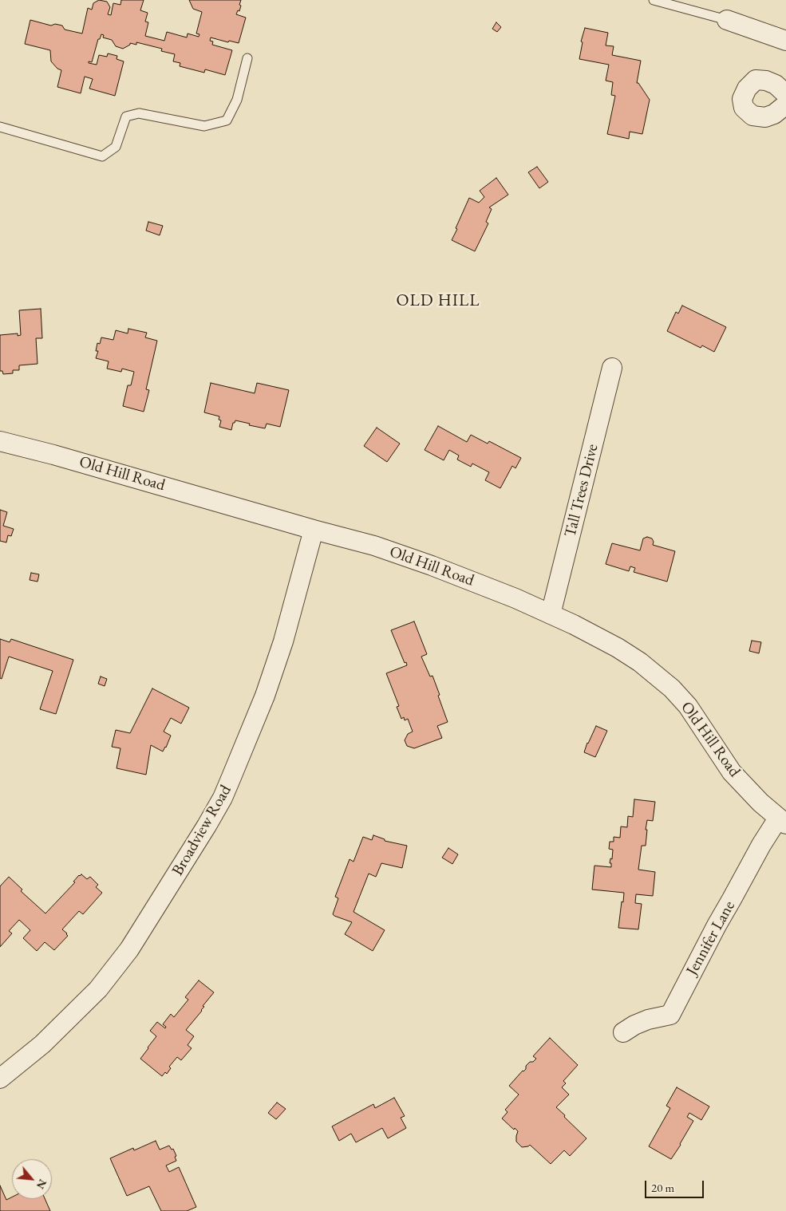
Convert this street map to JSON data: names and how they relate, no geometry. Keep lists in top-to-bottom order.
{
  "streets": {
    "street": [
      "Old Hill Road",
      "Tall Trees Drive",
      "Broadview Road",
      "Jennifer Lane"
    ]
  },
  "crossings": [
    ["Old Hill Road", "Tall Trees Drive"],
    ["Old Hill Road", "Broadview Road"],
    ["Old Hill Road", "Jennifer Lane"]
  ],
  "districts": ["OLD HILL"],
  "scale_bar": "20 m",
  "north": "bottom right"
}
